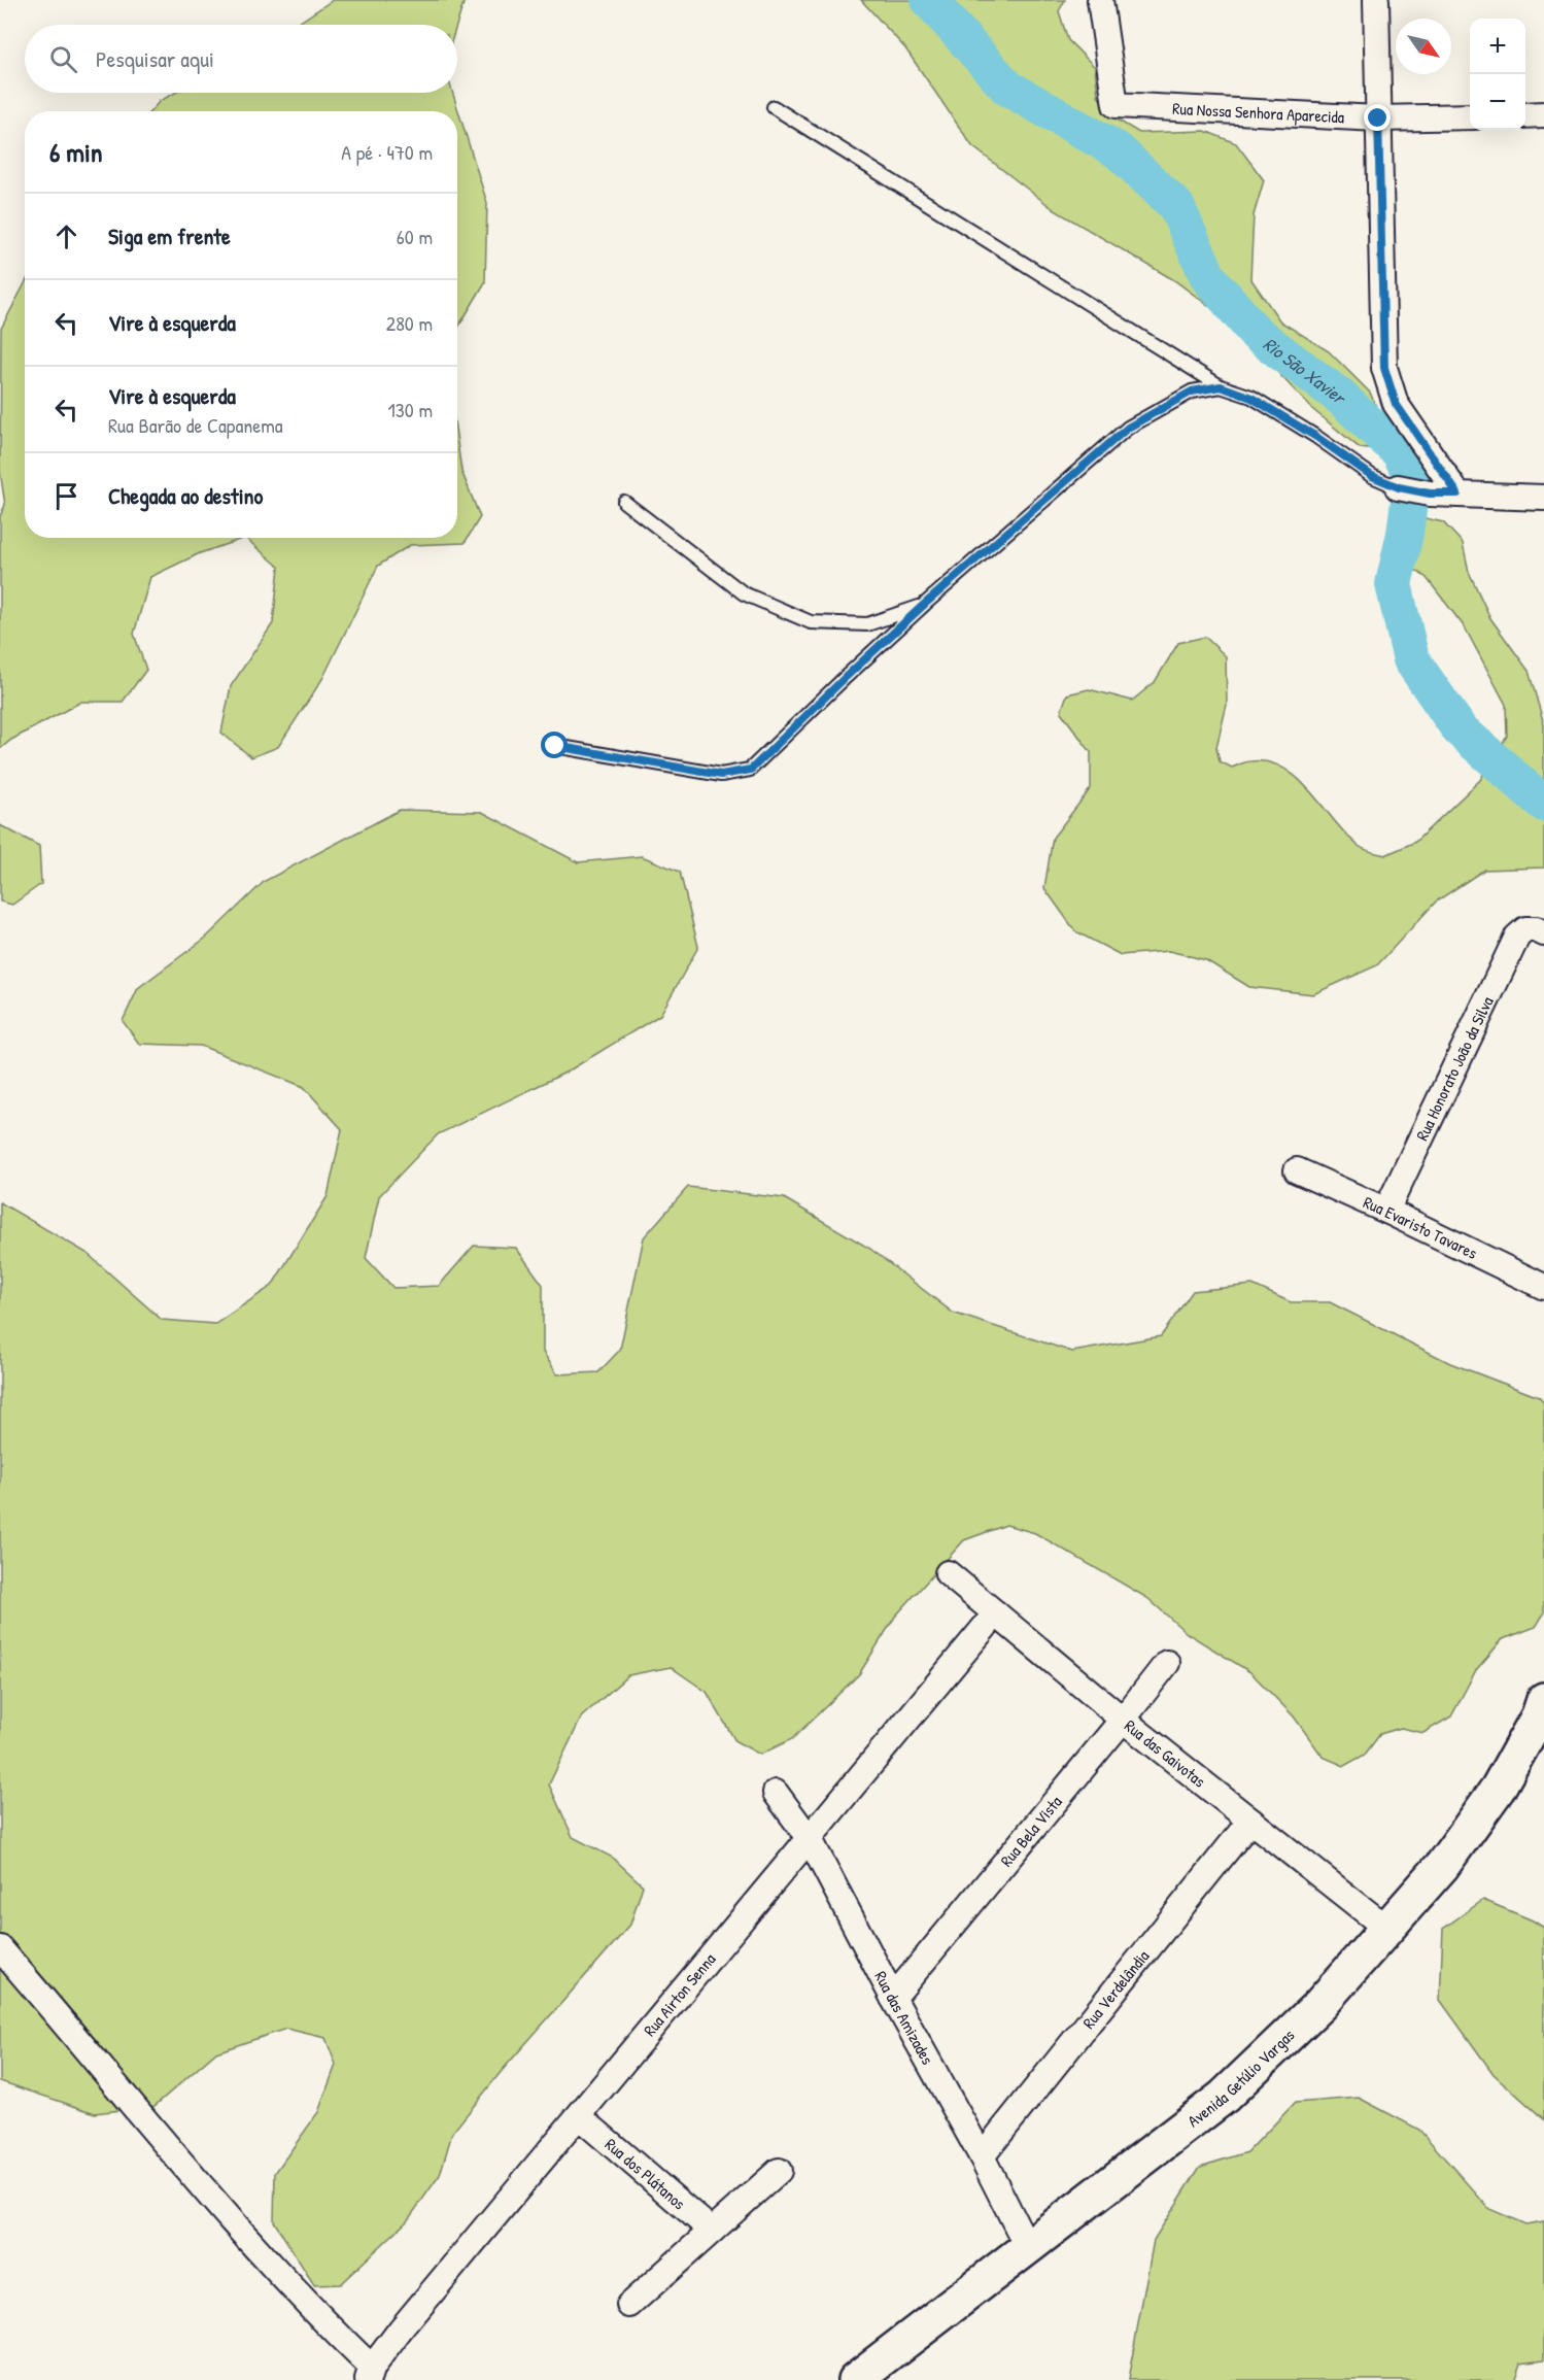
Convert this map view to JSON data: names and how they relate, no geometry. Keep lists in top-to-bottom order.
{
  "streets": {
    "street": [
      "Rua Nossa Senhora Aparecida",
      "Rua Honorato João da Silva",
      "Rua Evaristo Tavares",
      "Rua das Gaivotas",
      "Rua Bela Vista",
      "Rua Verdelândia",
      "Rua Airton Senna",
      "Rua das Amizades",
      "Avenida Getúlio Vargas",
      "Rua dos Plátanos"
    ]
  },
  "crossings": [
    ["Rua Honorato João da Silva", "Rua Evaristo Tavares"],
    ["Rua das Gaivotas", "Rua Bela Vista"],
    ["Rua das Gaivotas", "Rua Verdelândia"],
    ["Rua das Gaivotas", "Rua Airton Senna"],
    ["Rua das Gaivotas", "Avenida Getúlio Vargas"],
    ["Rua Bela Vista", "Rua das Amizades"],
    ["Rua Verdelândia", "Rua das Amizades"],
    ["Rua Airton Senna", "Rua das Amizades"],
    ["Rua Airton Senna", "Rua dos Plátanos"],
    ["Rua das Amizades", "Avenida Getúlio Vargas"]
  ],
  "water": ["Rio São Xavier"],
  "north": "bottom right",
  "page": {
    "map_buttons": ["+", "−"],
    "search": "Pesquisar aqui",
    "heading": ["6 min", "A pé · 470 m"],
    "list": [
      ["Siga em frente", "60 m"],
      ["Vire à esquerda", "280 m"],
      ["Vire à esquerda", "Rua Barão de Capanema", "130 m"],
      "Chegada ao destino"
    ]
  }
}
